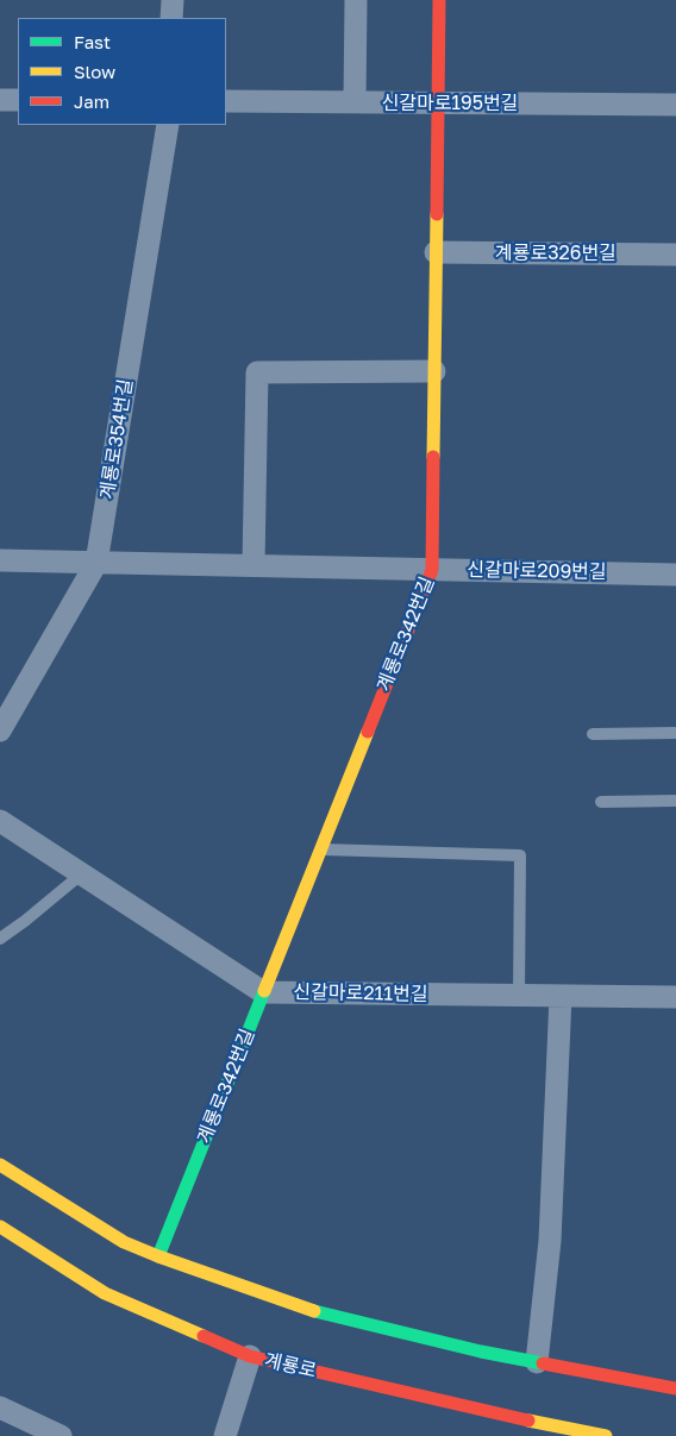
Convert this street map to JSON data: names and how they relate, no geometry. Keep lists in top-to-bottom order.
{
  "streets": {
    "main road": ["계룡로342번길", "계룡로"],
    "street": [
      "신갈마로195번길",
      "계룡로326번길",
      "계룡로354번길",
      "신갈마로209번길",
      "신갈마로211번길"
    ]
  },
  "crossings": [
    ["신갈마로195번길", "계룡로342번길"],
    ["계룡로326번길", "계룡로342번길"],
    ["계룡로354번길", "신갈마로209번길"],
    ["신갈마로209번길", "계룡로342번길"],
    ["계룡로342번길", "신갈마로211번길"]
  ],
  "legend": ["Fast", "Slow", "Jam"]
}
